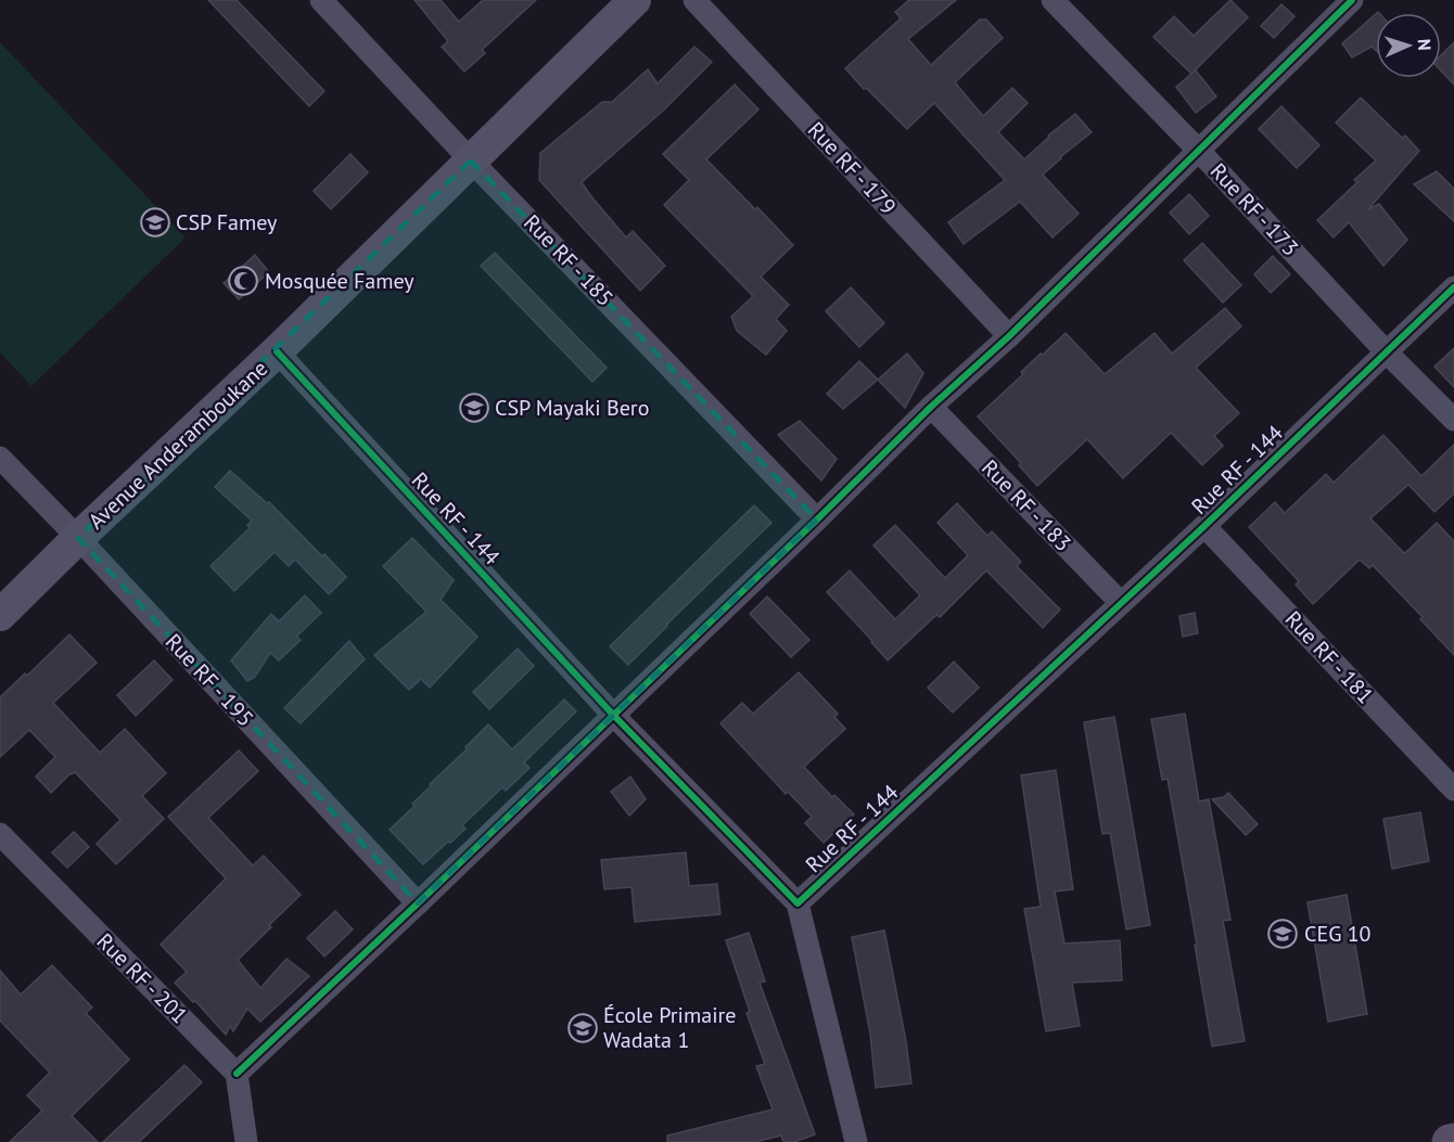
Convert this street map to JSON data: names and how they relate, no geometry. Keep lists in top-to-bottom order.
{
  "streets": {
    "street": [
      "Rue RF - 179",
      "Rue RF - 173",
      "Rue RF - 185",
      "Avenue Anderamboukane",
      "Rue RF - 144",
      "Rue RF - 183",
      "Rue RF - 181",
      "Rue RF - 195",
      "Rue RF - 201"
    ]
  },
  "crossings": [
    ["Rue RF - 173", "Rue RF - 144"],
    ["Rue RF - 185", "Avenue Anderamboukane"],
    ["Avenue Anderamboukane", "Rue RF - 144"],
    ["Avenue Anderamboukane", "Rue RF - 195"],
    ["Rue RF - 144", "Rue RF - 183"],
    ["Rue RF - 144", "Rue RF - 181"]
  ],
  "places": {
    "school or university": [
      "CSP Famey",
      "CSP Mayaki Bero",
      "CEG 10",
      "École Primaire Wadata 1"
    ],
    "mosque": ["Mosquée Famey"]
  },
  "north": "right"
}
